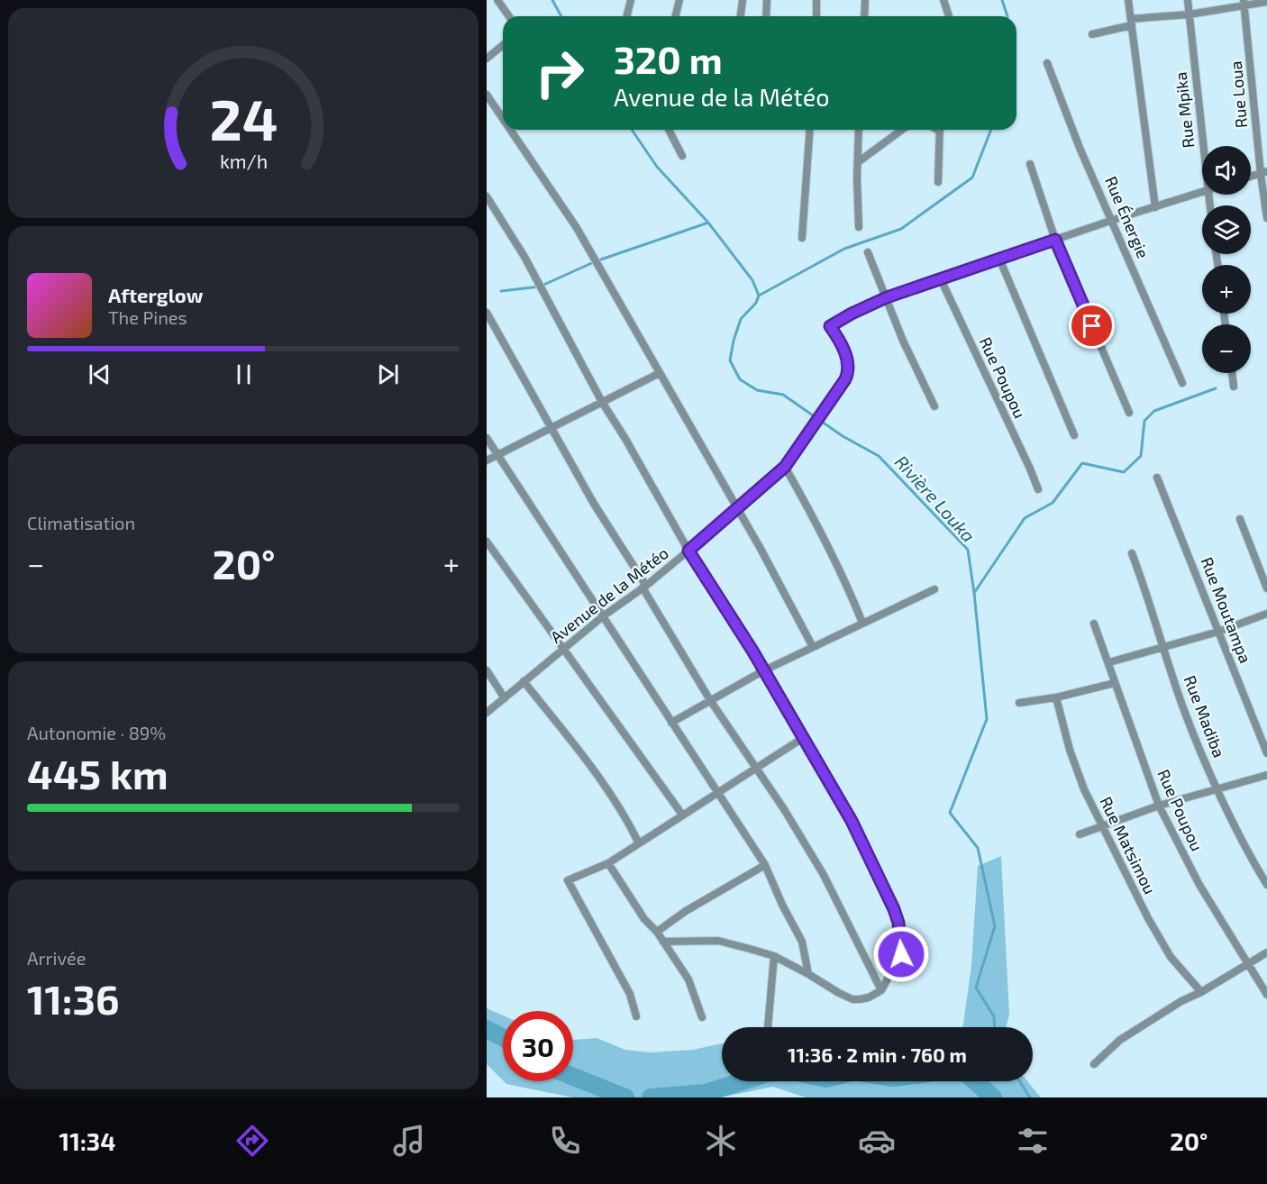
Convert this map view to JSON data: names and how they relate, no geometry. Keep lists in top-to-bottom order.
{
  "streets": {
    "street": [
      "Rue Loua",
      "Rue Mpika",
      "Rue Énergie",
      "Rue Poupou",
      "Avenue de la Météo",
      "Rue Moutampa",
      "Rue Madiba",
      "Rue Matsimou"
    ]
  },
  "water": ["Rivière Louka"],
  "page": {
    "turn": ["320 m", "Avenue de la Météo"],
    "map_buttons": ["+", "−"],
    "song": ["Afterglow", "The Pines"],
    "tile": [
      "Climatisation",
      ["Autonomie · 89%", "445 km"],
      ["Arrivée", "11:36"]
    ],
    "heat": ["−", "20°", "+"],
    "limit": "30",
    "trip": "11:36 · 2 min · 760 m",
    "tabs": ["11:34", "20°"],
    "gauge": ["24", "km/h"]
  }
}
